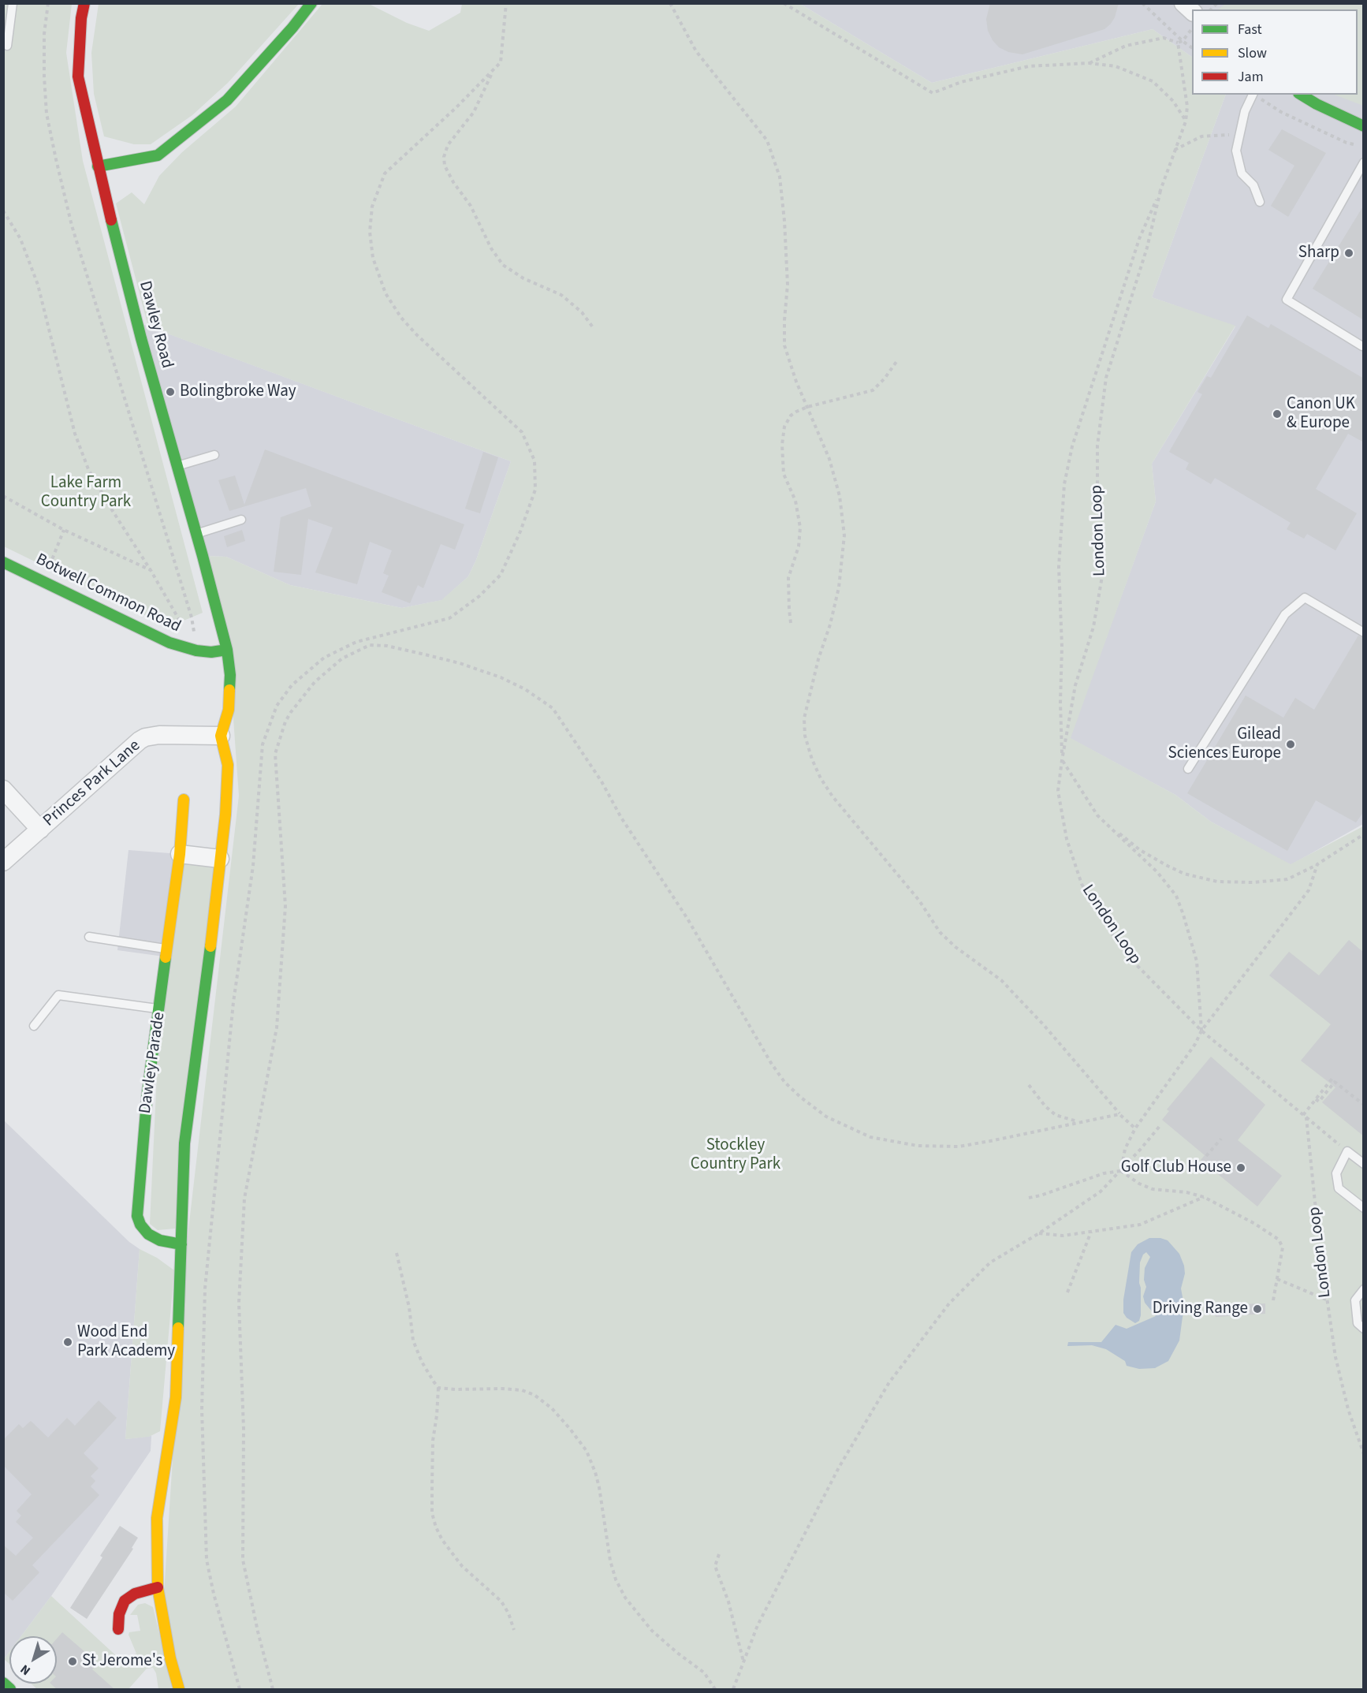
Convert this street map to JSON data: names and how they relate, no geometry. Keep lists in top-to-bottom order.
{
  "streets": {
    "main road": ["Dawley Road", "Botwell Common Road", "Dawley Parade"],
    "street": ["Princes Park Lane"],
    "path": ["London Loop"]
  },
  "crossings": [
    ["Dawley Road", "Botwell Common Road"],
    ["Dawley Road", "Princes Park Lane"]
  ],
  "parks": ["Lake Farm Country Park", "Stockley Country Park"],
  "places": [
    "Sharp",
    "Bolingbroke Way",
    "Canon UK & Europe",
    "Gilead Sciences Europe",
    "Golf Club House",
    "Driving Range",
    "Wood End Park Academy",
    "St Jerome's"
  ],
  "legend": ["Fast", "Slow", "Jam"],
  "north": "bottom left"
}
